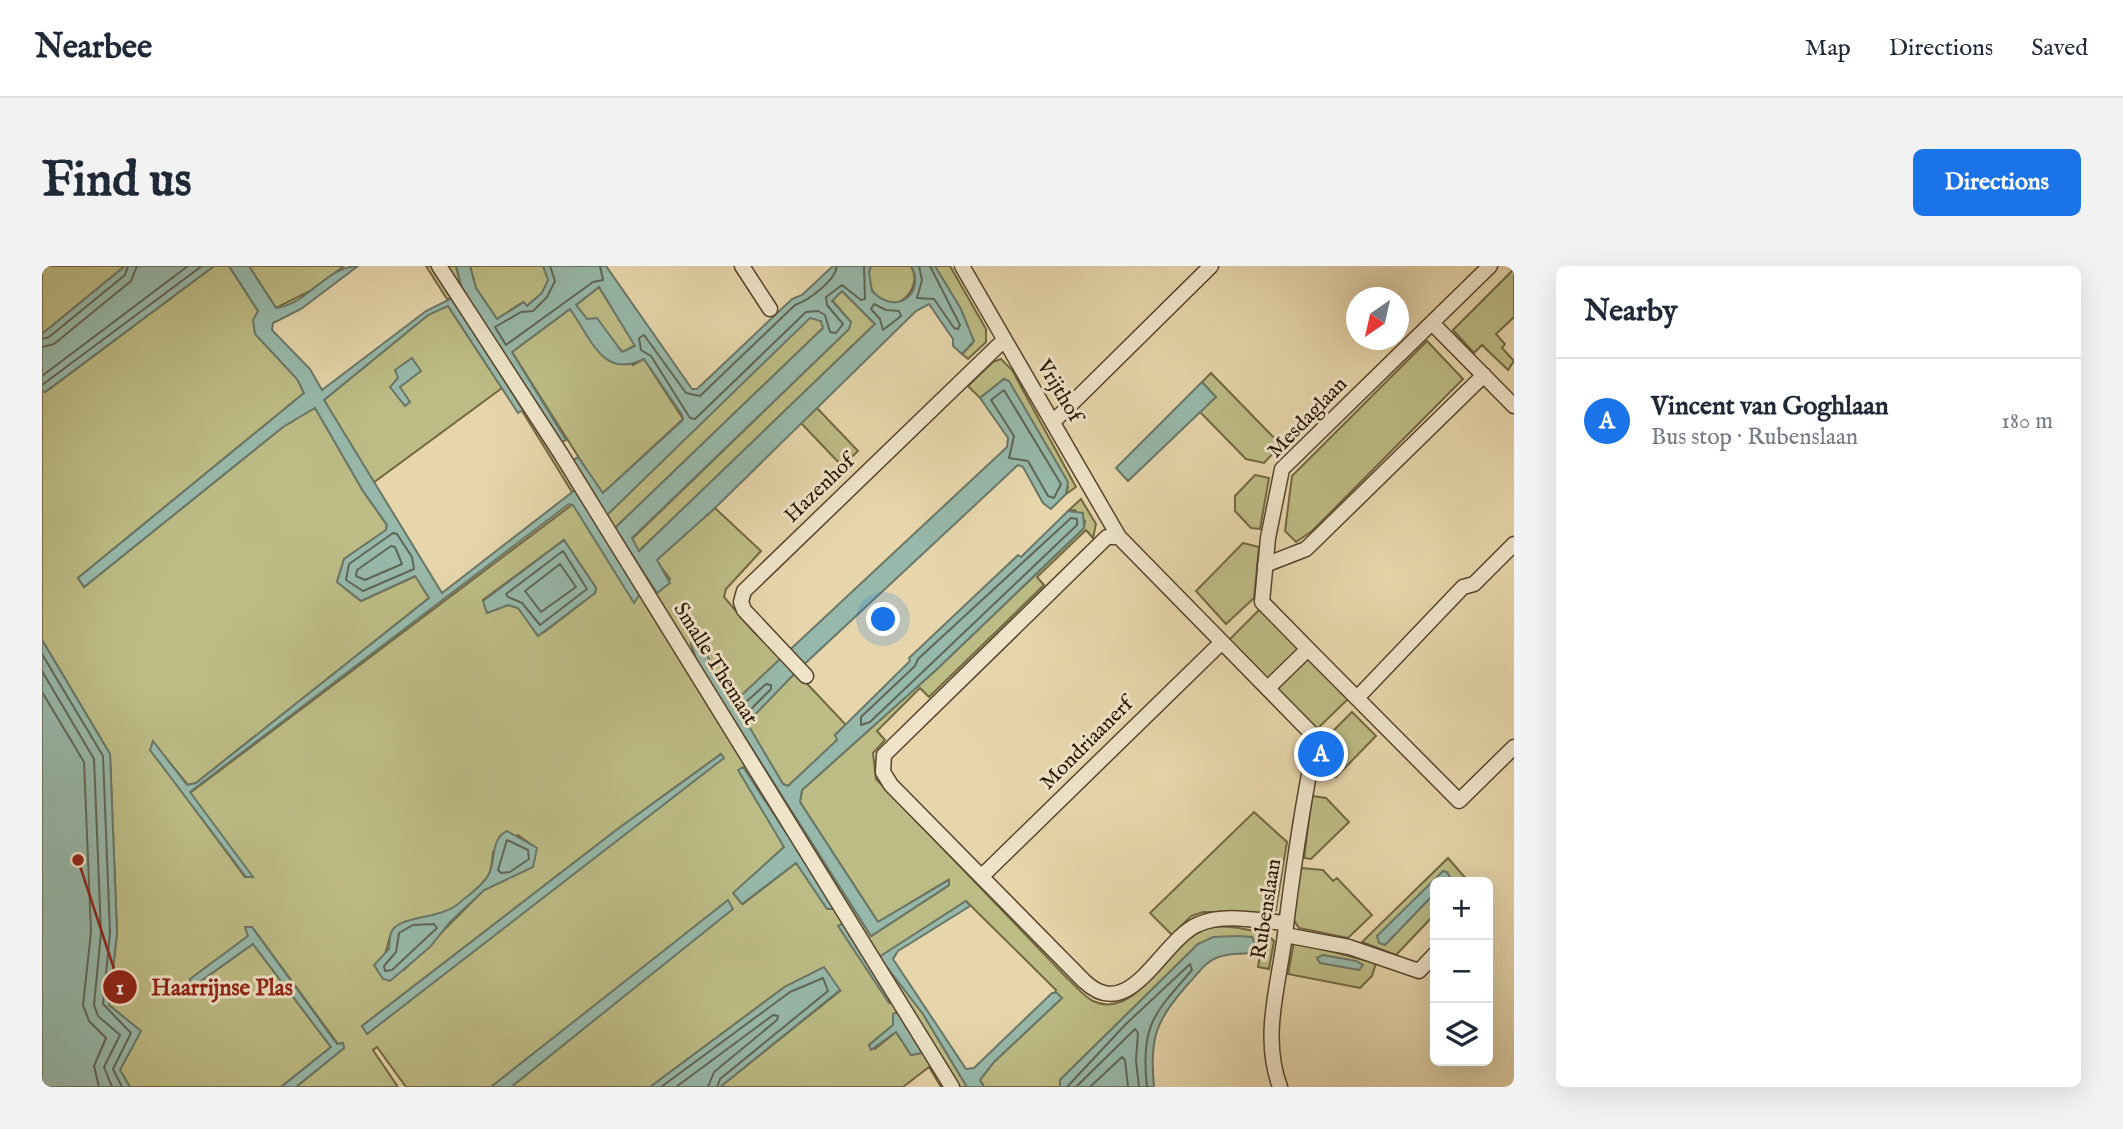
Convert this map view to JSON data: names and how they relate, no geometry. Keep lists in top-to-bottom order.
{
  "streets": {
    "street": [
      "Vrijthof",
      "Mesdaglaan",
      "Hazenhof",
      "Smalle Themaat",
      "Mondriaanerf",
      "Rubenslaan"
    ]
  },
  "crossings": [
    ["Vrijthof", "Hazenhof"],
    ["Vrijthof", "Mondriaanerf"],
    ["Vrijthof", "Rubenslaan"]
  ],
  "places": ["Haarrijnse Plas"],
  "north": "bottom left",
  "page": {
    "header": "Nearbee",
    "nav": ["Map", "Directions", "Saved"],
    "buttons": "Directions",
    "title": "Find us",
    "heading": "Nearby",
    "list": [
      {
        "mark": "A",
        "name": "Vincent van Goghlaan",
        "note": "Bus stop · Rubenslaan",
        "value": "180 m"
      }
    ],
    "pins": "A",
    "map_buttons": ["+", "−"]
  }
}
